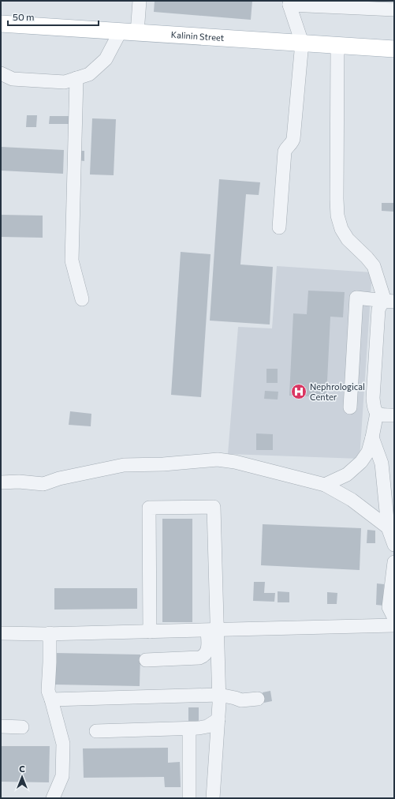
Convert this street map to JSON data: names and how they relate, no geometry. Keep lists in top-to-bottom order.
{
  "streets": {
    "main road": ["Kalinin Street"]
  },
  "places": {
    "hospital": ["Nephrological Center"]
  },
  "scale_bar": "50 m",
  "north": "top"
}
